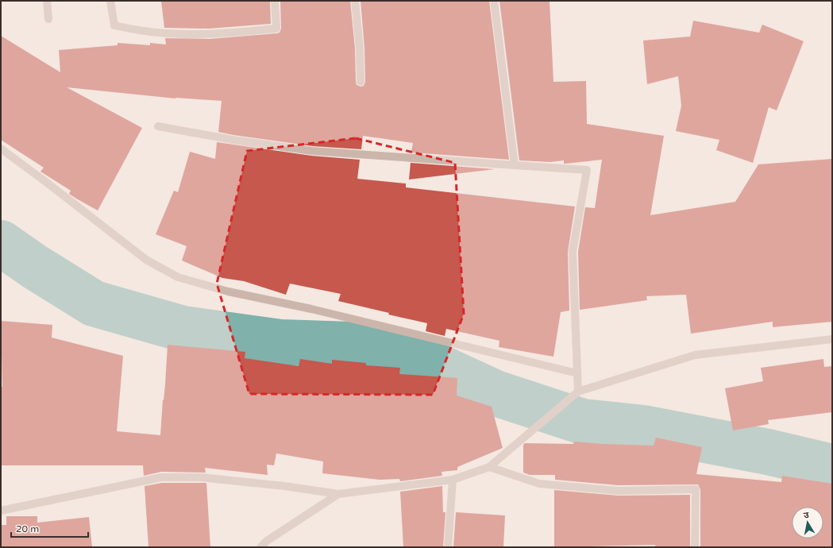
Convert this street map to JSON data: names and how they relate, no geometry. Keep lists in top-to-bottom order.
{
  "scale_bar": "20 m",
  "north": "top"
}
